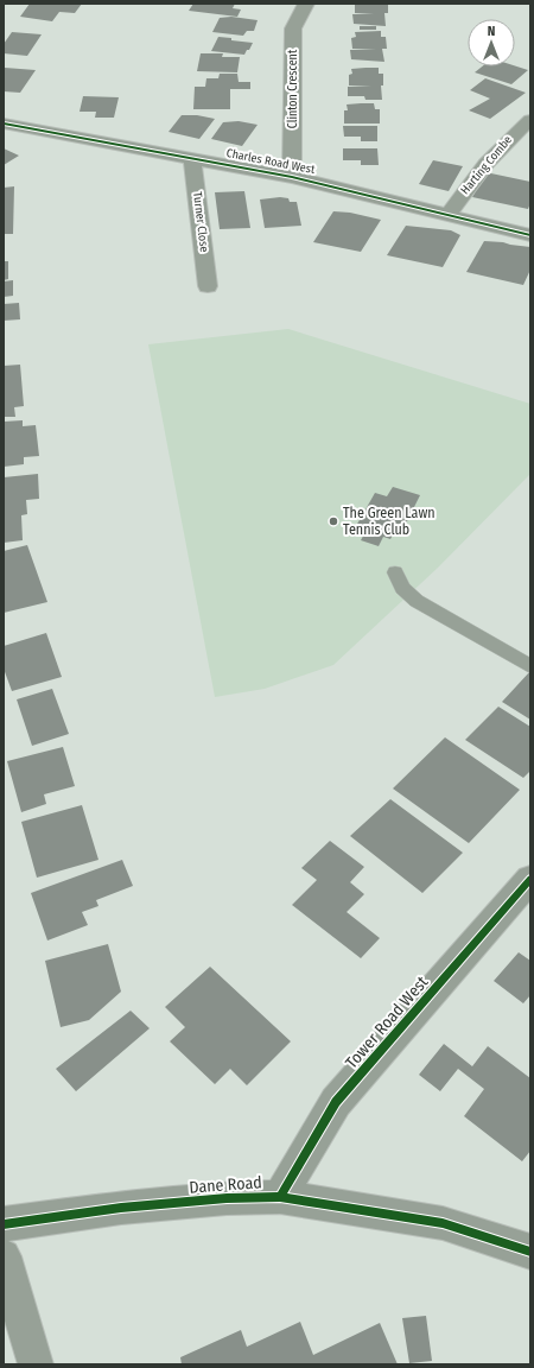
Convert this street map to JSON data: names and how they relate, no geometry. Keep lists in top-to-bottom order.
{
  "streets": {
    "street": [
      "Clinton Crescent",
      "Charles Road West",
      "Harting Combe",
      "Turner Close",
      "Tower Road West",
      "Dane Road"
    ]
  },
  "crossings": [
    ["Clinton Crescent", "Charles Road West"],
    ["Charles Road West", "Harting Combe"],
    ["Charles Road West", "Turner Close"],
    ["Tower Road West", "Dane Road"]
  ],
  "places": ["The Green Lawn Tennis Club"],
  "north": "top"
}
